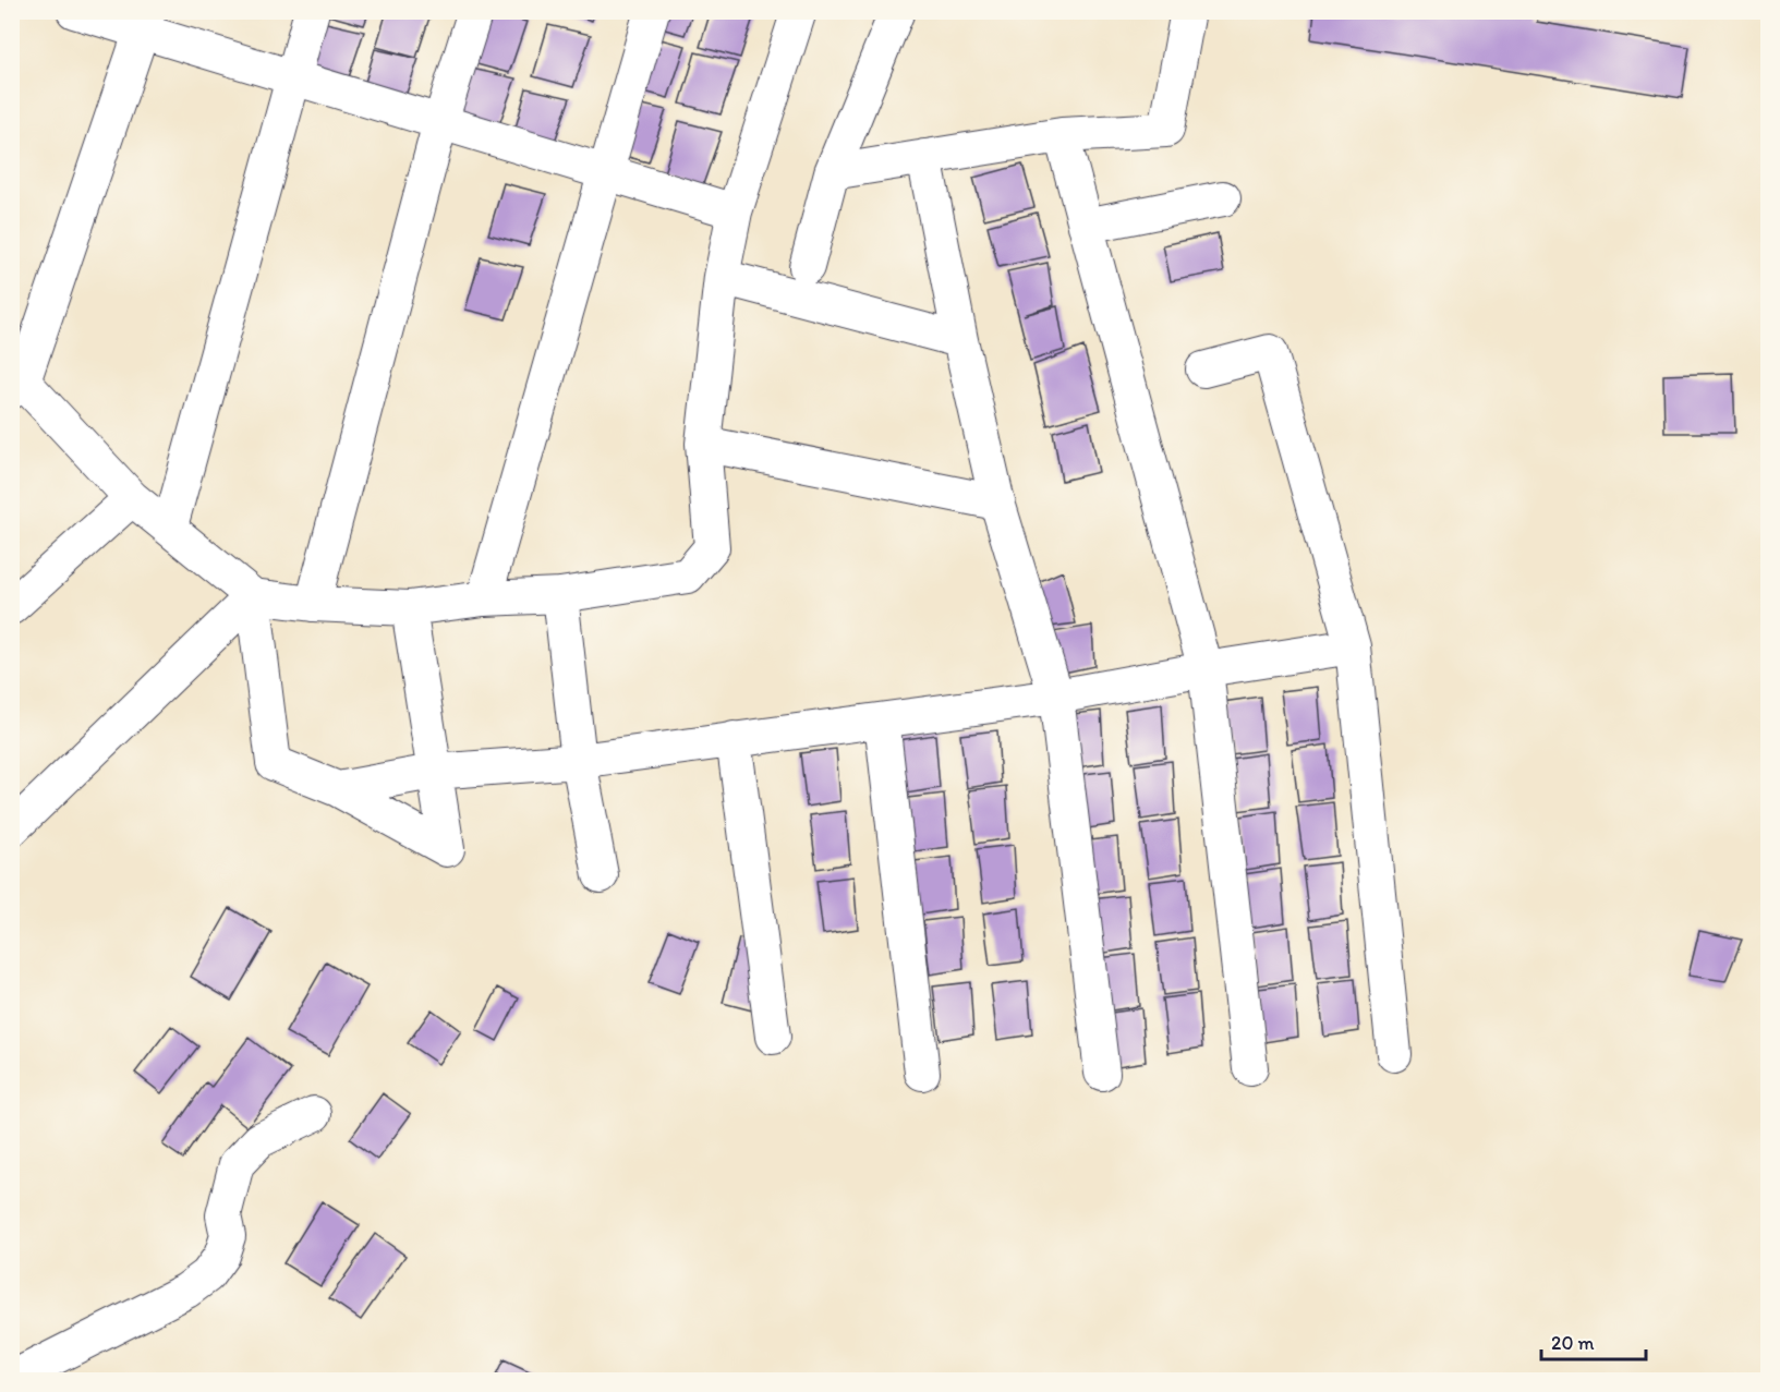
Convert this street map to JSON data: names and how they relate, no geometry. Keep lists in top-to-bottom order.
{
  "scale_bar": "20 m"
}
